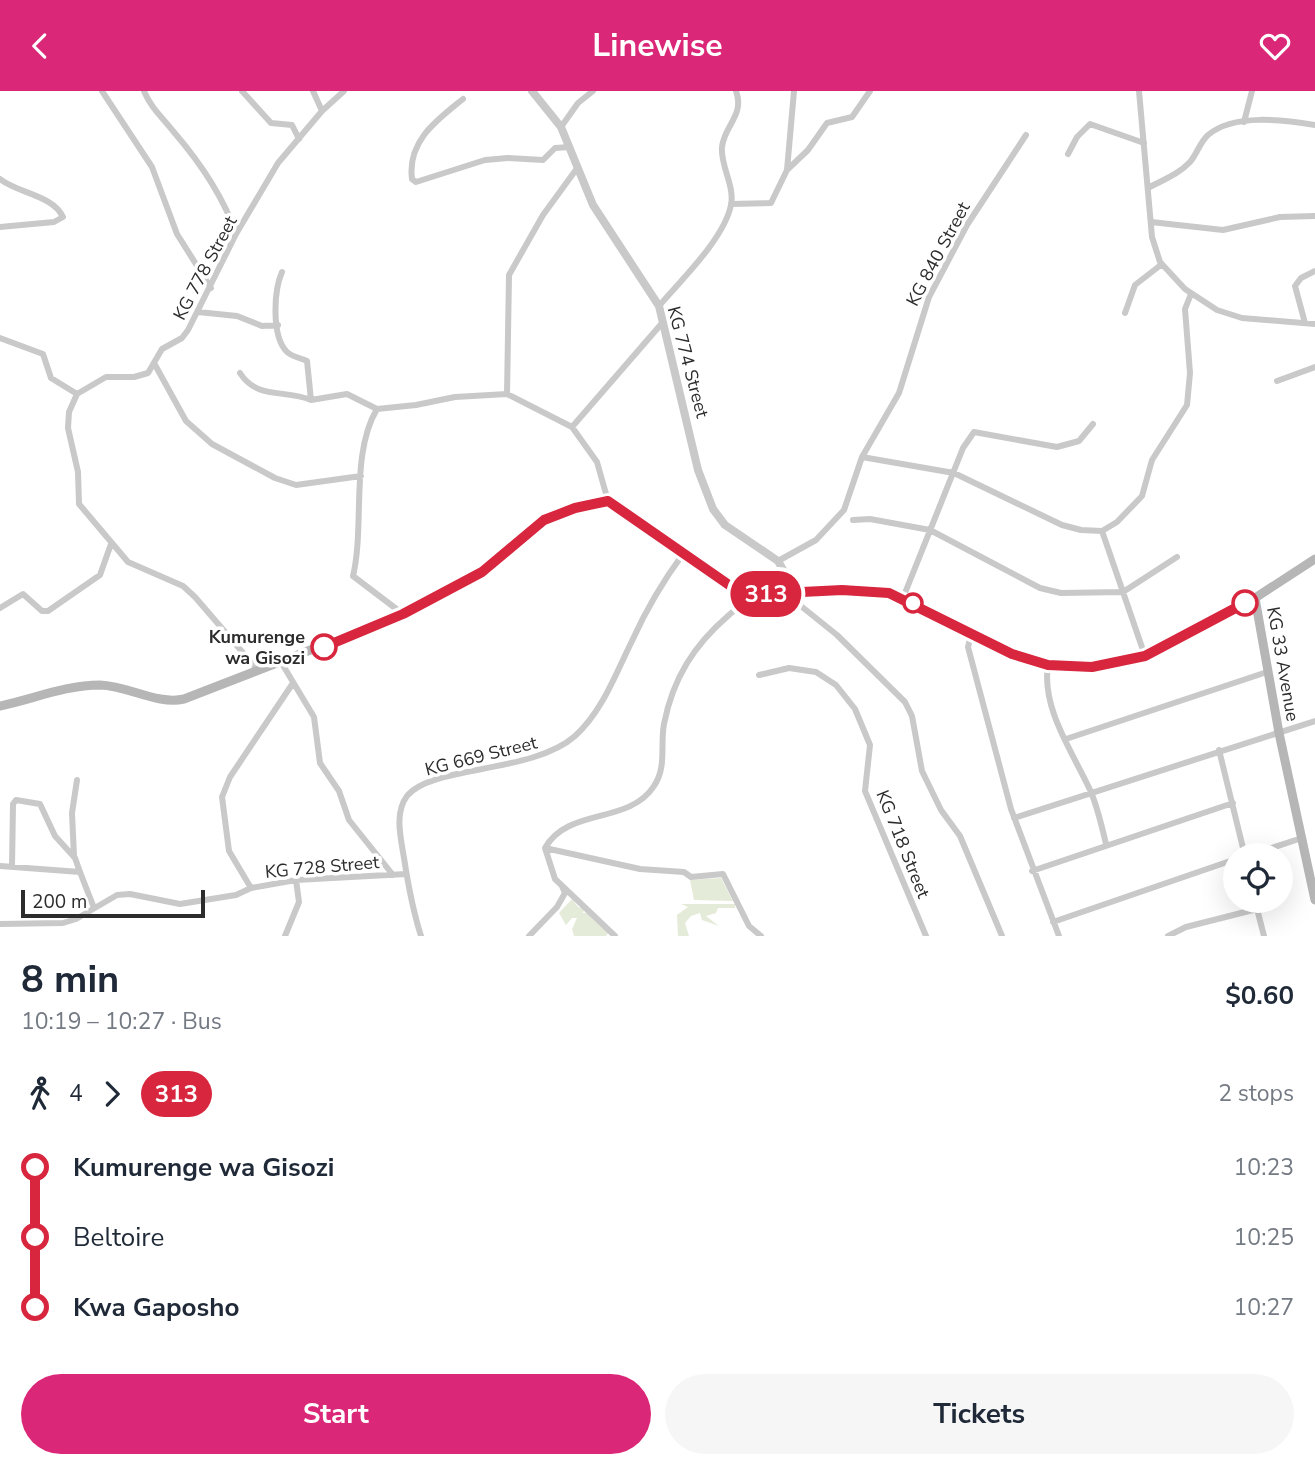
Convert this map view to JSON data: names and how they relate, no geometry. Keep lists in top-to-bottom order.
{
  "streets": {
    "main road": ["KG 33 Avenue"],
    "street": [
      "KG 840 Street",
      "KG 778 Street",
      "KG 774 Street",
      "KG 669 Street",
      "KG 718 Street",
      "KG 728 Street"
    ]
  },
  "crossings": [
    ["KG 840 Street", "KG 774 Street"],
    ["KG 669 Street", "KG 728 Street"]
  ],
  "places": ["Kumurenge wa Gisozi"],
  "lines": ["bus line 313"],
  "scale_bar": "200 m",
  "page": {
    "header": "Linewise",
    "on_map": "313",
    "scale": "200 m",
    "heading": ["8 min", "10:19 – 10:27 · Bus", "$0.60"],
    "legs": ["4", "313", "2 stops"],
    "list": [
      {
        "name": "Kumurenge wa Gisozi",
        "value": "10:23"
      },
      {
        "name": "Beltoire",
        "value": "10:25"
      },
      {
        "name": "Kwa Gaposho",
        "value": "10:27"
      }
    ],
    "buttons": ["Start", "Tickets"]
  }
}
